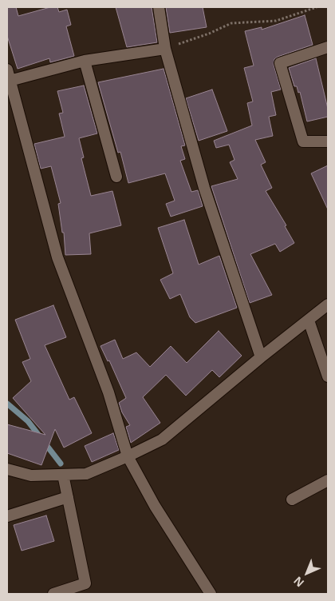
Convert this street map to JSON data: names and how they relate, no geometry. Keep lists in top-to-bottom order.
{
  "north": "bottom left"
}
